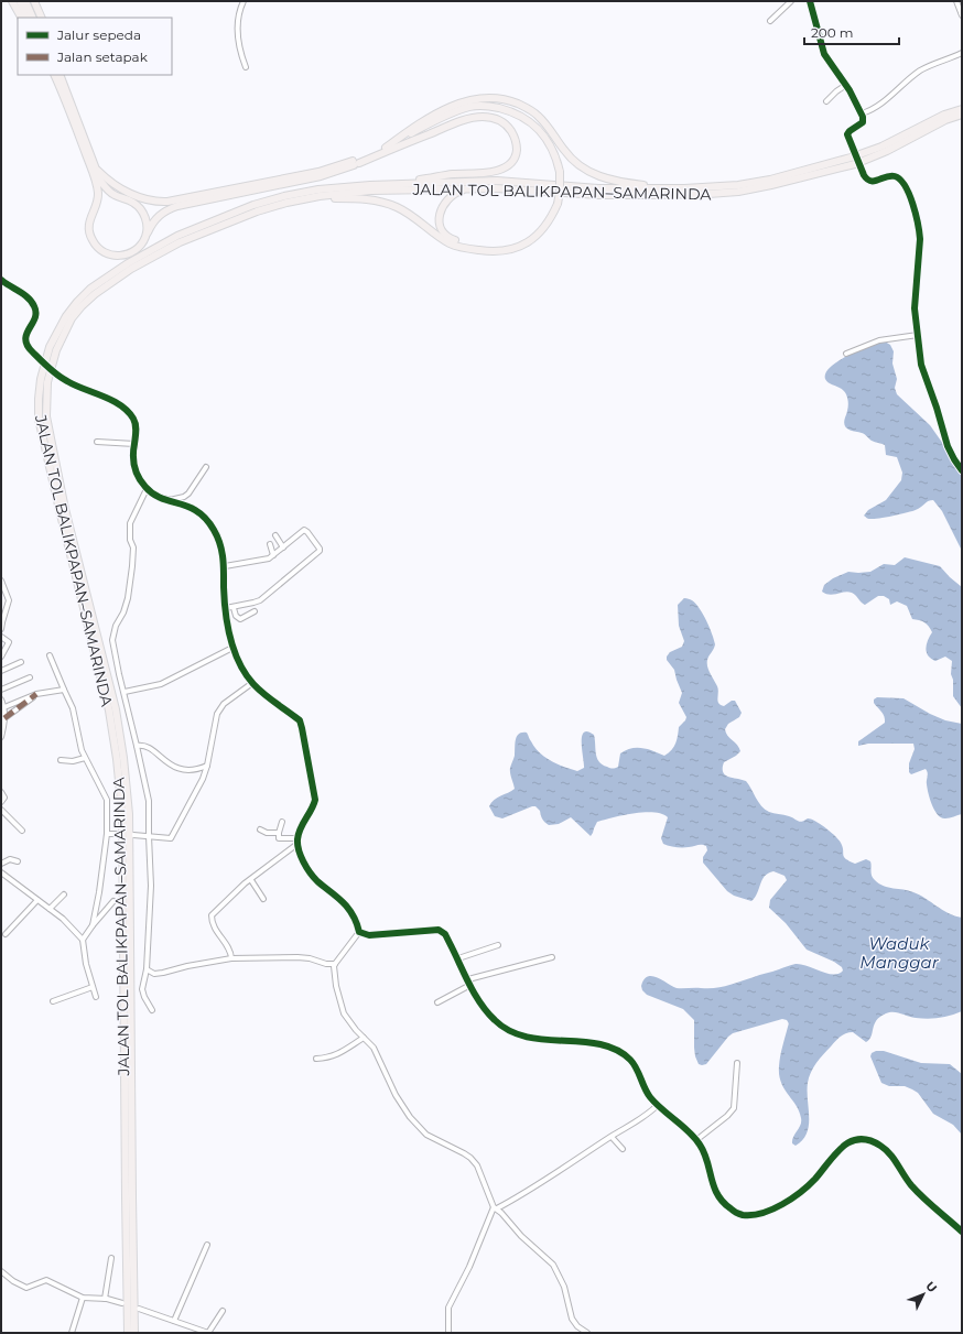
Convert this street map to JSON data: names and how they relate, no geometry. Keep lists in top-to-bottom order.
{
  "streets": {
    "highway": ["JALAN TOL BALIKPAPAN–SAMARINDA"]
  },
  "water": ["Waduk Manggar"],
  "legend": ["Jalur sepeda", "Jalan setapak"],
  "scale_bar": "200 m",
  "north": "top right"
}
